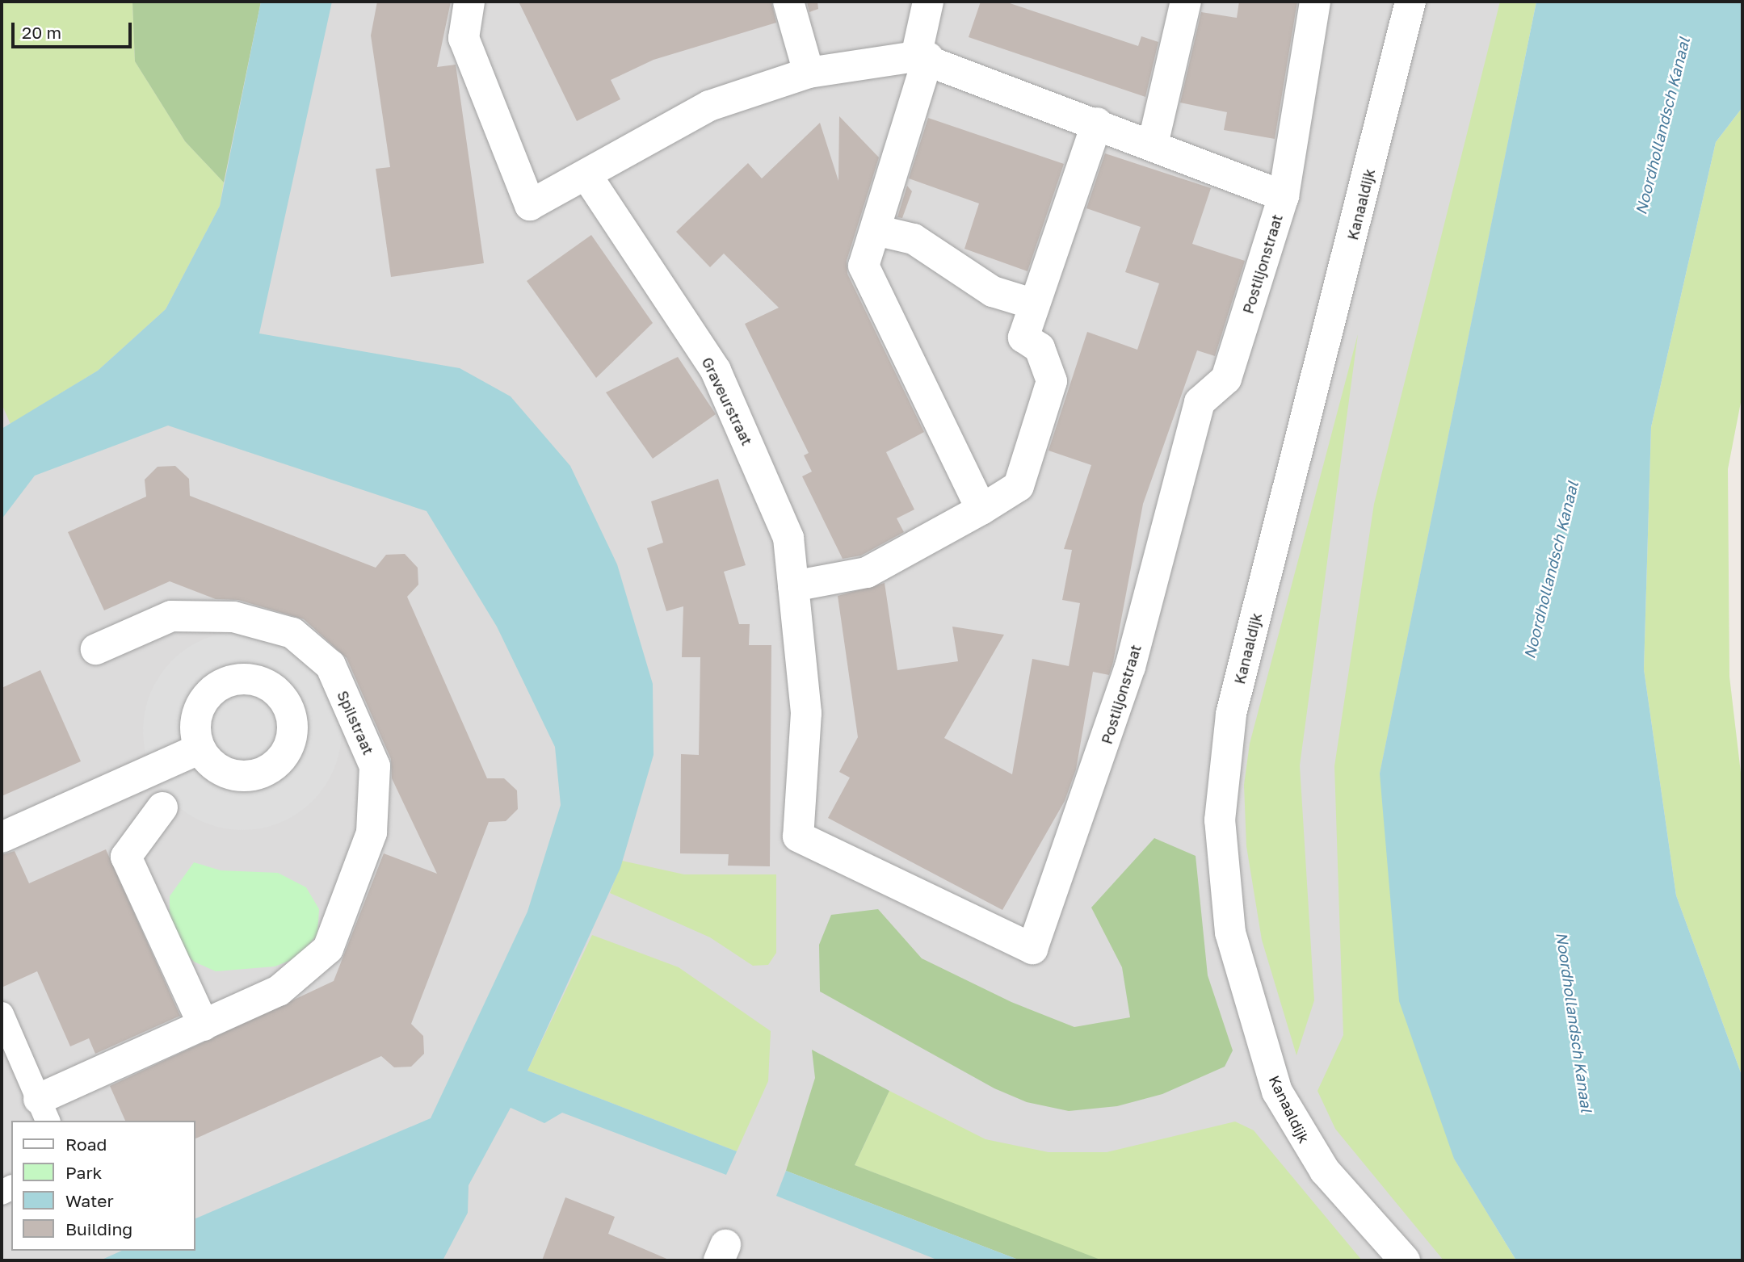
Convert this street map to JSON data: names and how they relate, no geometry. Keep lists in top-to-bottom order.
{
  "streets": {
    "street": [
      "Kanaaldijk",
      "Postiljonstraat",
      "Graveurstraat",
      "Spilstraat"
    ]
  },
  "crossings": [
    ["Postiljonstraat", "Graveurstraat"]
  ],
  "water": ["Noordhollandsch Kanaal"],
  "legend": [
    "Road",
    "Park",
    "Water",
    "Building"
  ],
  "scale_bar": "20 m"
}
